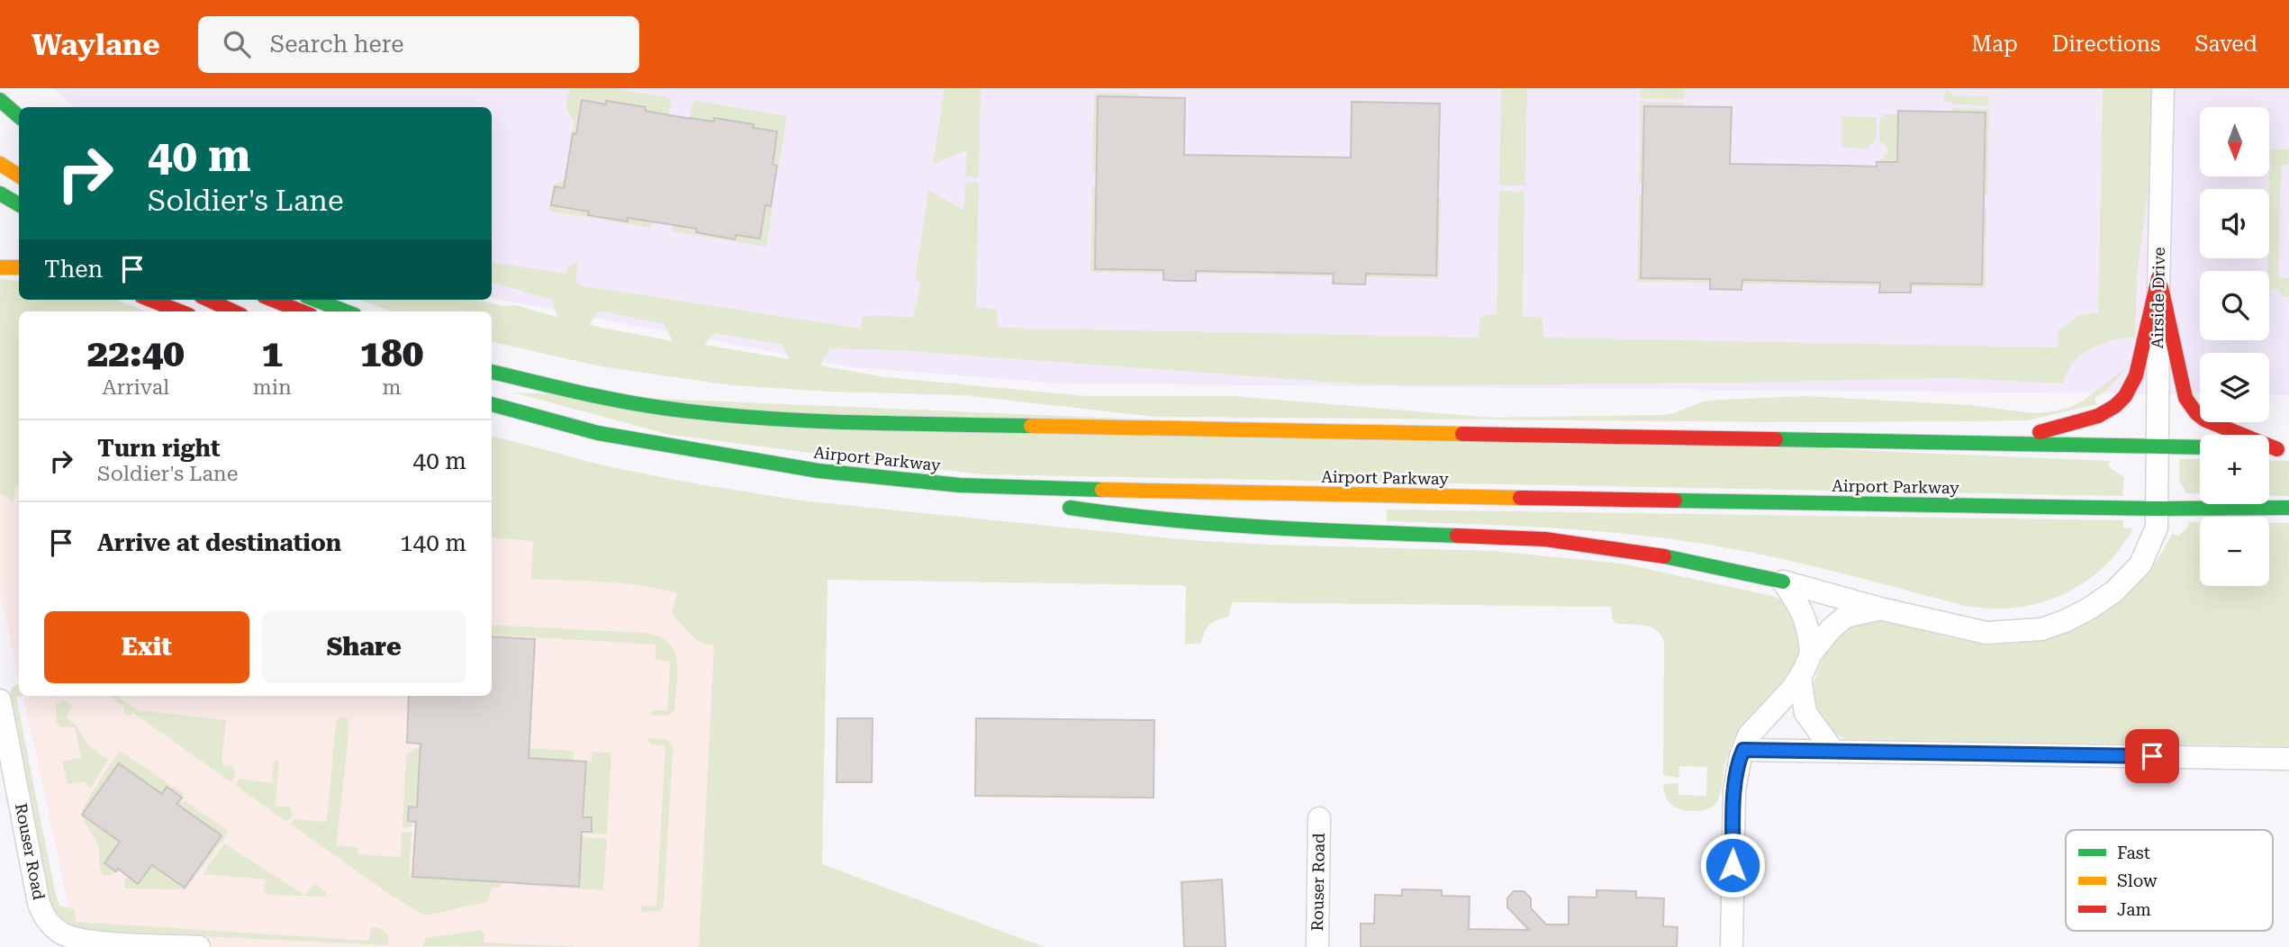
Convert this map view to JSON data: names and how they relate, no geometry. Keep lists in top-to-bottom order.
{
  "streets": {
    "highway": ["Airport Parkway"],
    "street": ["Airside Drive", "Rouser Road"]
  },
  "crossings": [
    ["Airside Drive", "Airport Parkway"]
  ],
  "legend": ["Fast", "Slow", "Jam"],
  "north": "bottom",
  "page": {
    "header": "Waylane",
    "search": "Search here",
    "nav": ["Map", "Directions", "Saved"],
    "map_buttons": ["+", "−"],
    "turn": ["40 m", "Soldier's Lane"],
    "then": "Then",
    "eta": [
      "22:40",
      "Arrival",
      "1",
      "min",
      "180",
      "m"
    ],
    "list": [
      {
        "name": "Turn right",
        "note": "Soldier's Lane",
        "value": "40 m"
      },
      {
        "name": "Arrive at destination",
        "value": "140 m"
      }
    ],
    "buttons": ["Exit", "Share"]
  }
}
